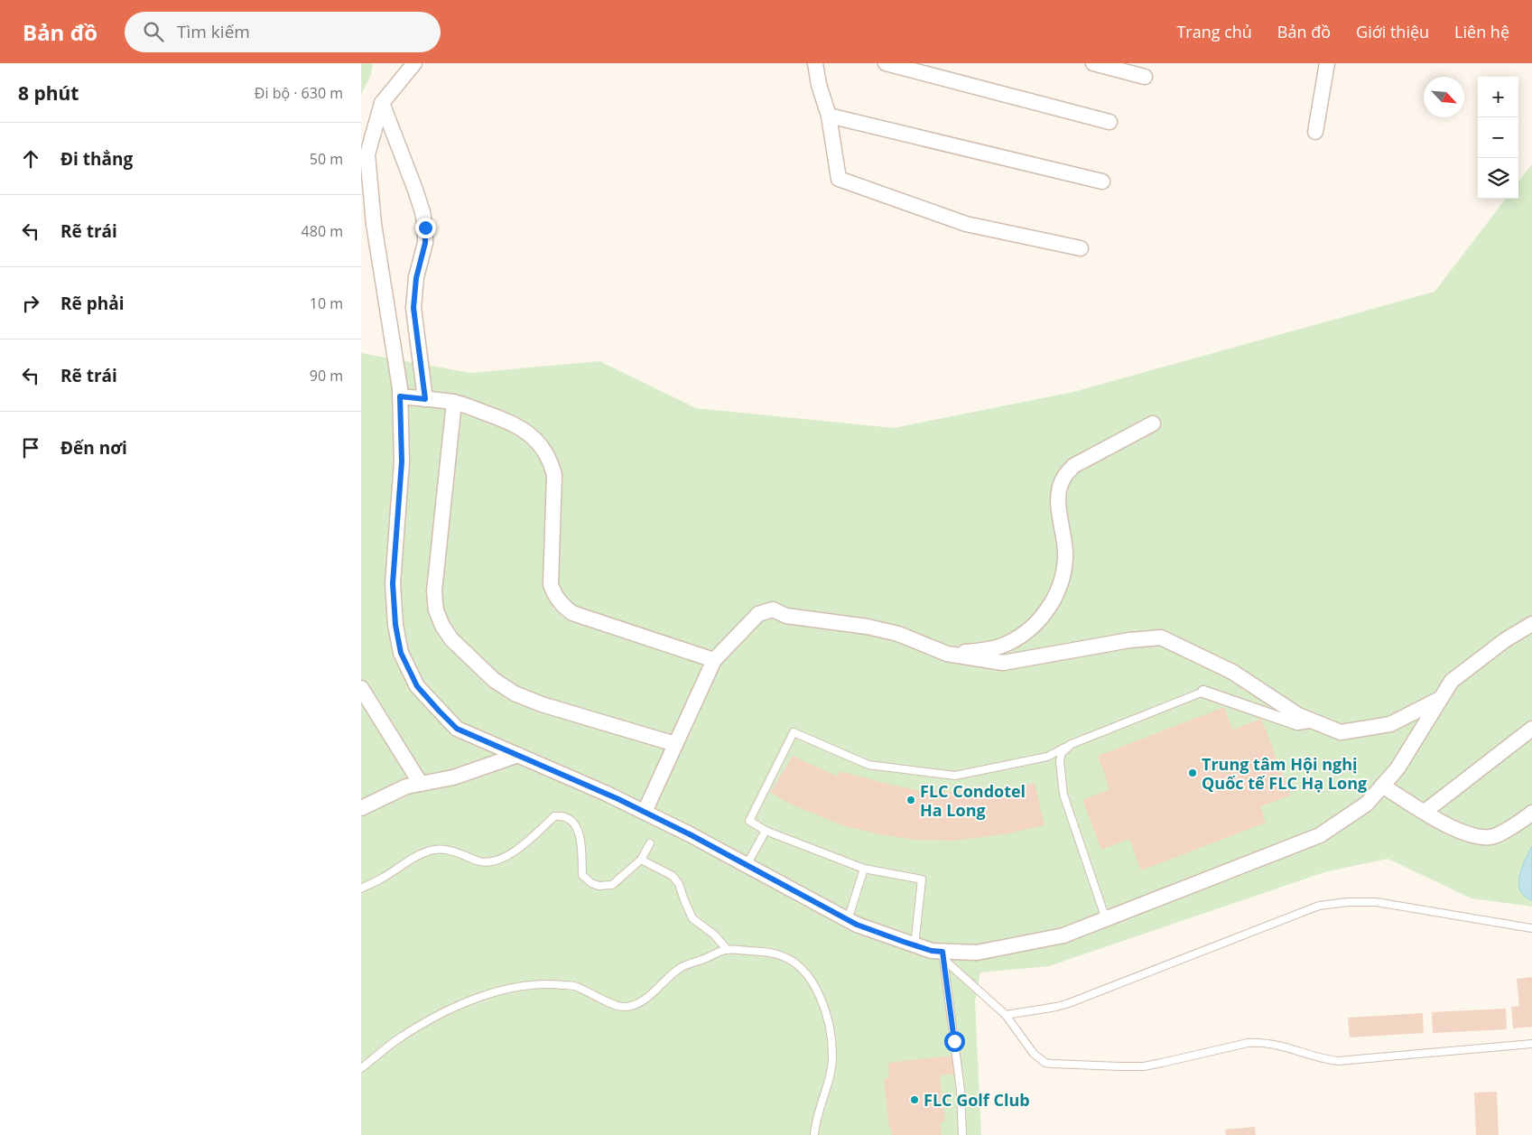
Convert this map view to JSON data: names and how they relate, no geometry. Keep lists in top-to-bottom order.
{
  "places": ["Trung tâm Hội nghị Quốc tế FLC Hạ Long", "FLC Condotel Ha Long", "FLC Golf Club"],
  "north": "bottom right",
  "page": {
    "header": "Bản đồ",
    "search": "Tìm kiếm",
    "nav": [
      "Trang chủ",
      "Bản đồ",
      "Giới thiệu",
      "Liên hệ"
    ],
    "heading": ["8 phút", "Đi bộ · 630 m"],
    "map_buttons": ["+", "−"],
    "list": [
      ["Đi thẳng", "50 m"],
      ["Rẽ trái", "480 m"],
      ["Rẽ phải", "10 m"],
      ["Rẽ trái", "90 m"],
      "Đến nơi"
    ]
  }
}
